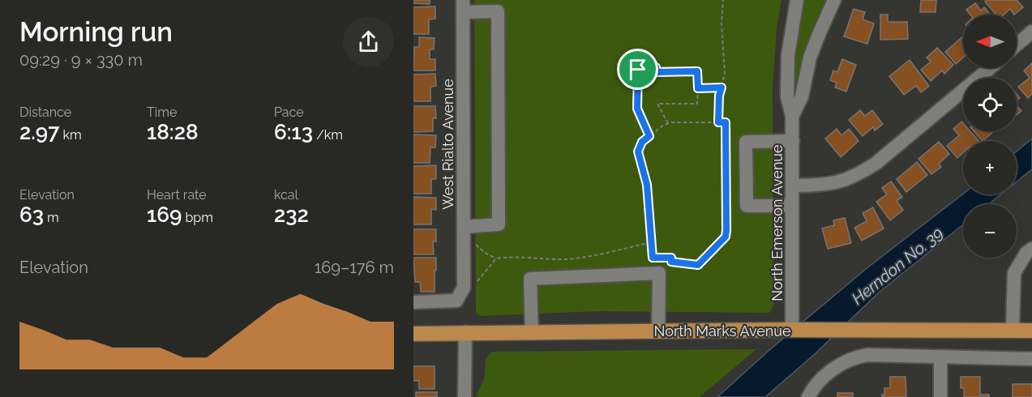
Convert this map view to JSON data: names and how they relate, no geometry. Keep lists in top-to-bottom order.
{
  "streets": {
    "main road": ["North Marks Avenue"],
    "street": ["West Rialto Avenue", "North Emerson Avenue"]
  },
  "crossings": [
    ["North Emerson Avenue", "North Marks Avenue"]
  ],
  "water": ["Herndon No. 39"],
  "north": "left",
  "page": {
    "heading": ["Morning run", "09:29 · 9 × 330 m"],
    "map_buttons": ["+", "−"],
    "stats": [
      ["Distance", "2.97 km"],
      ["Time", "18:28"],
      ["Pace", "6:13 /km"],
      ["Elevation", "63 m"],
      ["Heart rate", "169 bpm"],
      ["kcal", "232"]
    ],
    "chart": ["Elevation", "169–176 m"]
  }
}
